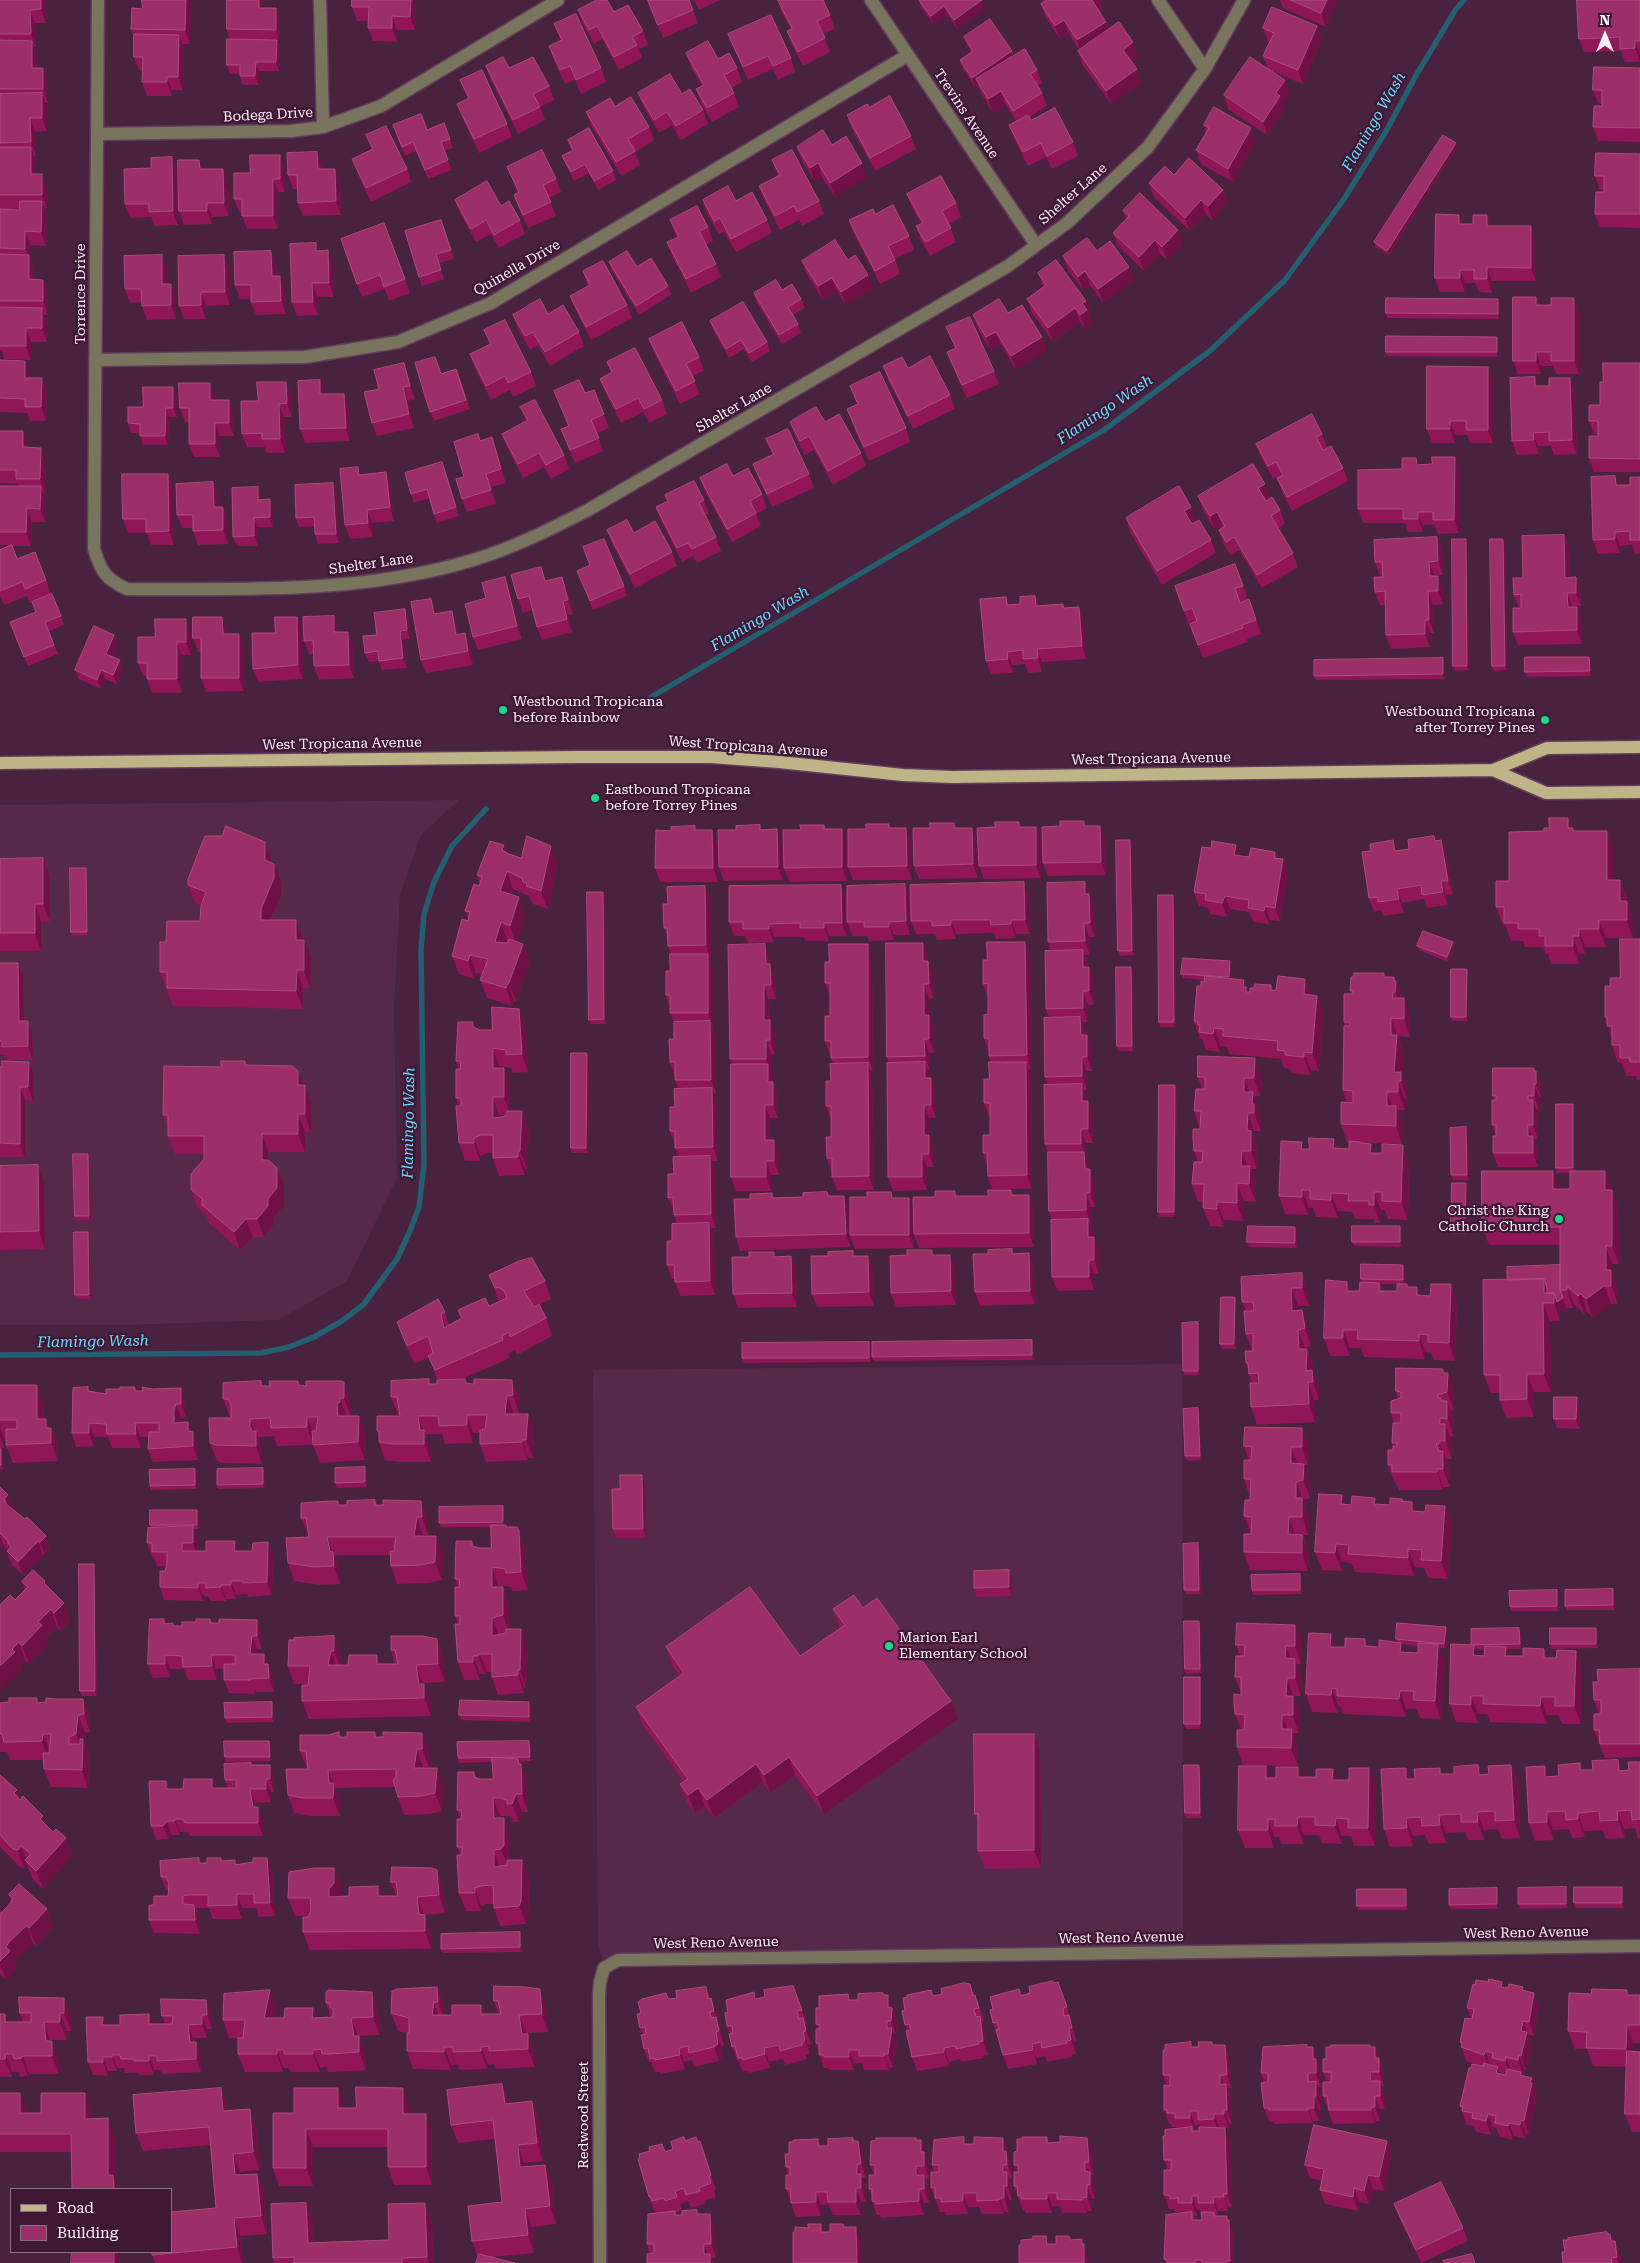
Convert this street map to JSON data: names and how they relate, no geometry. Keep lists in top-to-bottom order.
{
  "streets": {
    "main road": ["West Tropicana Avenue"],
    "street": [
      "Trevins Avenue",
      "Bodega Drive",
      "Shelter Lane",
      "Quinella Drive",
      "Torrence Drive",
      "West Reno Avenue",
      "Redwood Street"
    ]
  },
  "crossings": [
    ["Trevins Avenue", "Shelter Lane"],
    ["Trevins Avenue", "Quinella Drive"],
    ["Bodega Drive", "Torrence Drive"],
    ["Shelter Lane", "Torrence Drive"],
    ["Quinella Drive", "Torrence Drive"],
    ["West Reno Avenue", "Redwood Street"]
  ],
  "water": ["Flamingo Wash"],
  "places": [
    "Westbound Tropicana before Rainbow",
    "Westbound Tropicana after Torrey Pines",
    "Eastbound Tropicana before Torrey Pines",
    "Christ the King Catholic Church",
    "Marion Earl Elementary School"
  ],
  "legend": ["Road", "Building"],
  "north": "top"
}
